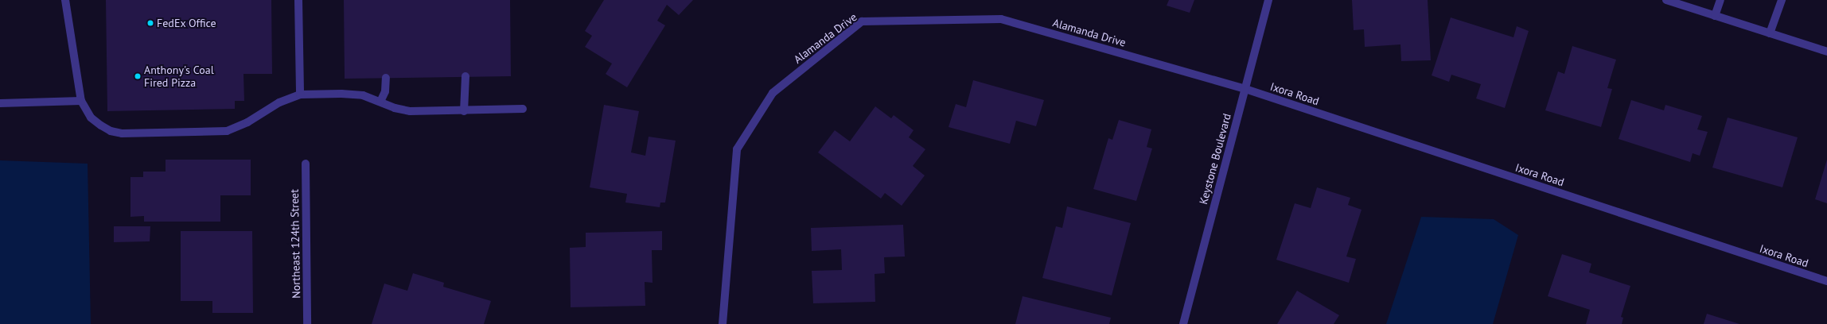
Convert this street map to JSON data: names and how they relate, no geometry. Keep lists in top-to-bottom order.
{
  "streets": {
    "street": [
      "Alamanda Drive",
      "Ixora Road",
      "Keystone Boulevard",
      "Northeast 124th Street"
    ]
  },
  "crossings": [
    ["Alamanda Drive", "Ixora Road"],
    ["Alamanda Drive", "Keystone Boulevard"],
    ["Ixora Road", "Keystone Boulevard"]
  ],
  "places": ["FedEx Office", "Anthony's Coal Fired Pizza"]
}
